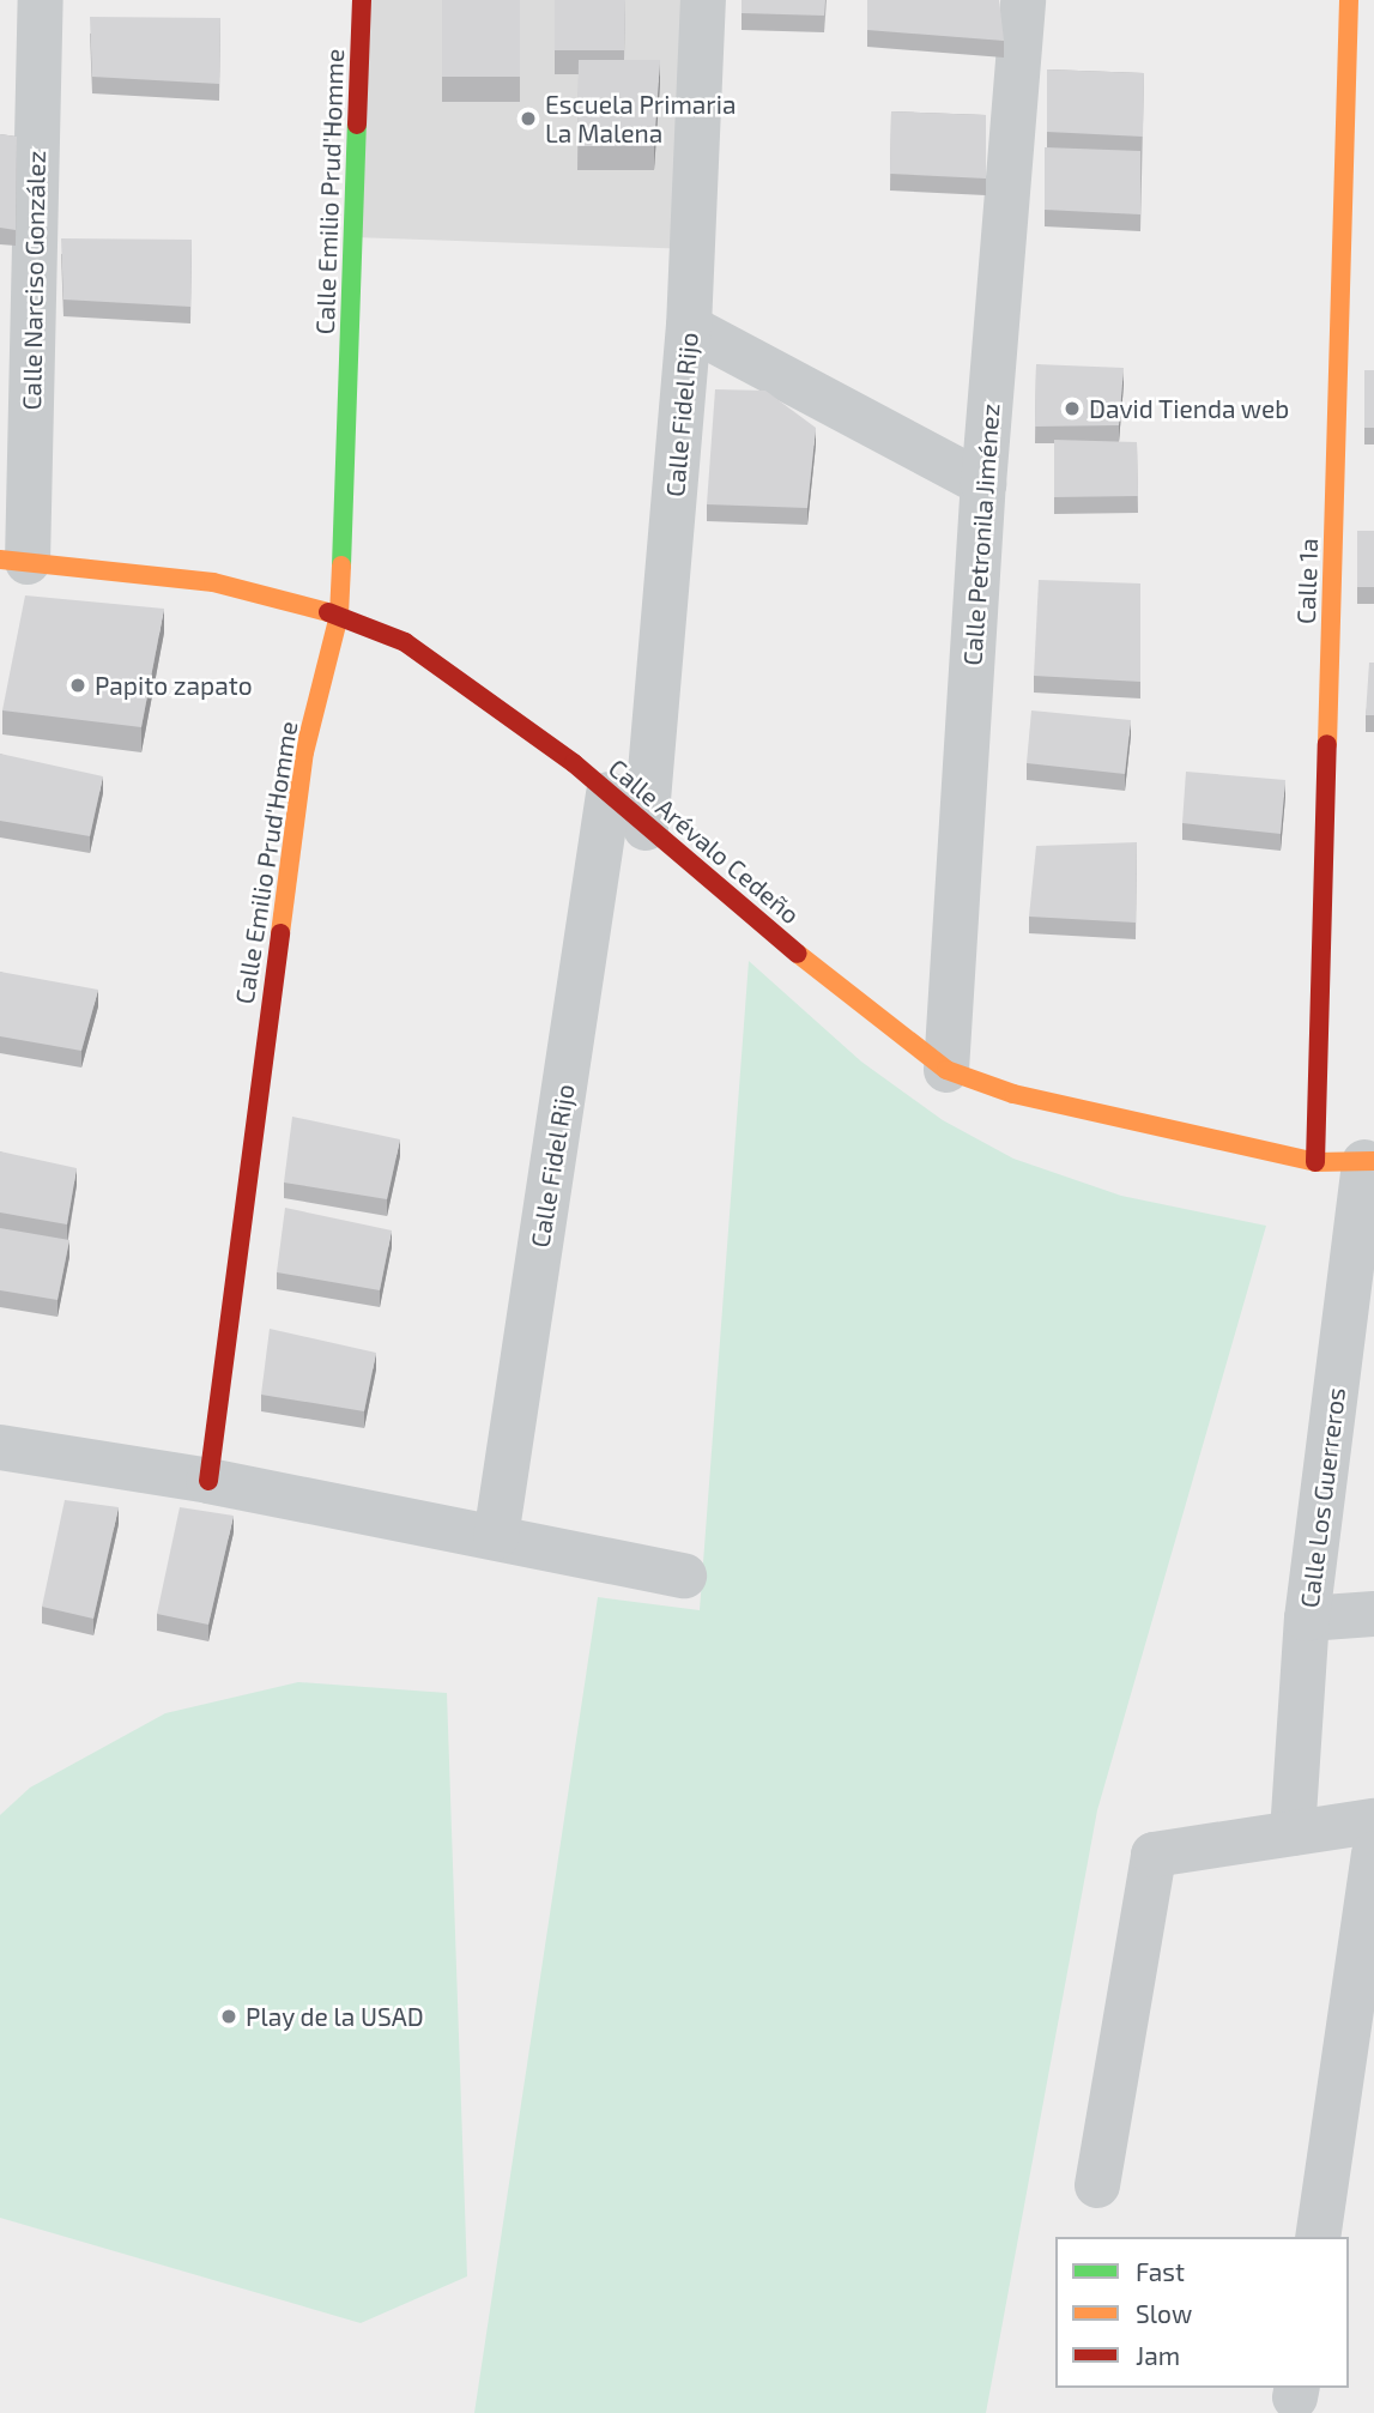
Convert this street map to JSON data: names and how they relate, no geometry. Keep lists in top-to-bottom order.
{
  "streets": {
    "street": [
      "Calle Emilio Prud'Homme",
      "Calle Narciso González",
      "Calle Fidel Rijo",
      "Calle Petronila Jiménez",
      "Calle 1a",
      "Calle Arévalo Cedeño",
      "Calle Los Guerreros"
    ]
  },
  "crossings": [
    ["Calle Emilio Prud'Homme", "Calle Arévalo Cedeño"],
    ["Calle Narciso González", "Calle Arévalo Cedeño"],
    ["Calle Fidel Rijo", "Calle Arévalo Cedeño"],
    ["Calle Petronila Jiménez", "Calle Arévalo Cedeño"],
    ["Calle 1a", "Calle Arévalo Cedeño"],
    ["Calle Arévalo Cedeño", "Calle Los Guerreros"]
  ],
  "places": [
    "Escuela Primaria La Malena",
    "David Tienda web",
    "Papito zapato",
    "Play de la USAD"
  ],
  "legend": ["Fast", "Slow", "Jam"]
}
